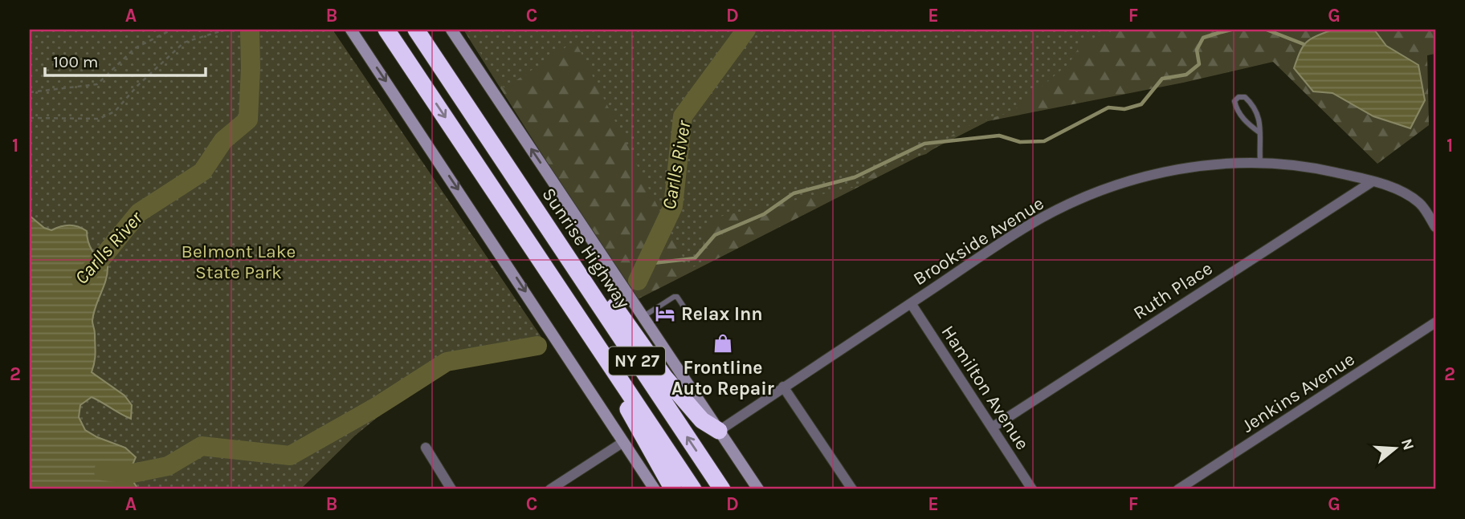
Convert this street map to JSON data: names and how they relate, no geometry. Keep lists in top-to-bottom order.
{
  "streets": {
    "highway": ["Sunrise Highway", "NY 27"],
    "street": [
      "Brookside Avenue",
      "Ruth Place",
      "Hamilton Avenue",
      "Jenkins Avenue"
    ]
  },
  "crossings": [
    ["Brookside Avenue", "Ruth Place"],
    ["Brookside Avenue", "Hamilton Avenue"],
    ["Ruth Place", "Hamilton Avenue"]
  ],
  "water": ["Carlls River"],
  "parks": ["Belmont Lake State Park"],
  "places": {
    "hotel": ["Relax Inn"],
    "shop": ["Frontline Auto Repair"]
  },
  "scale_bar": "100 m",
  "north": "right",
  "grid": {
    "columns": [
      "A",
      "B",
      "C",
      "D",
      "E",
      "F",
      "G"
    ],
    "rows": ["1", "2"]
  }
}
